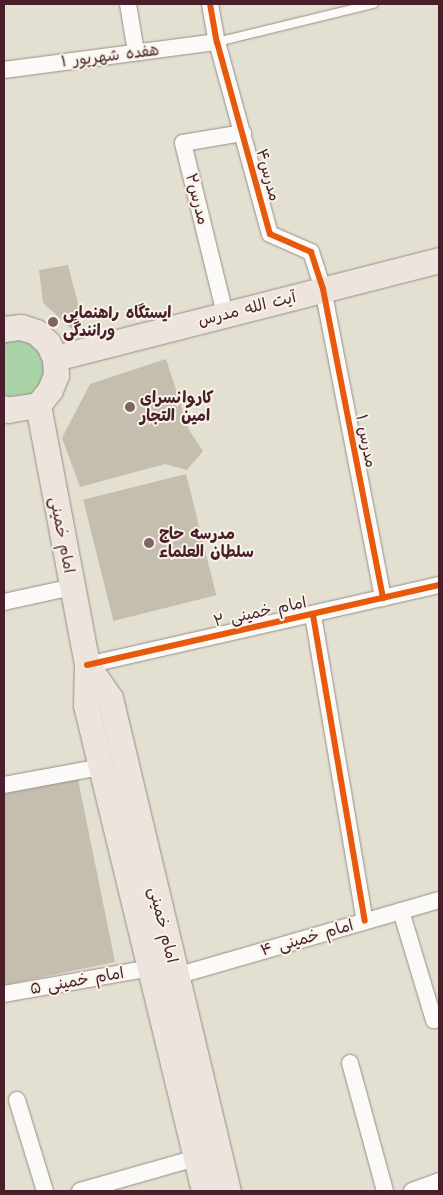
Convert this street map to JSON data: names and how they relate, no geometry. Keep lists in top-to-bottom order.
{
  "streets": {
    "main road": ["آیت الله مدرس", "امام خمینی"],
    "street": [
      "هفده شهریور ۱",
      "مدرس۴",
      "مدرس۲",
      "مدرس ۱",
      "امام خمینی ۲",
      "امام خمینی ۴",
      "امام خمینی ۵"
    ]
  },
  "crossings": [
    ["هفده شهریور ۱", "مدرس۴"],
    ["مدرس۴", "مدرس۲"],
    ["مدرس۴", "آیت الله مدرس"],
    ["مدرس۴", "مدرس ۱"],
    ["مدرس۲", "آیت الله مدرس"],
    ["آیت الله مدرس", "مدرس ۱"],
    ["مدرس ۱", "امام خمینی ۲"],
    ["امام خمینی", "امام خمینی ۲"],
    ["امام خمینی", "امام خمینی ۴"],
    ["امام خمینی", "امام خمینی ۵"]
  ],
  "places": ["ایستگاه راهنمایی ورانندگی", "کاروانسرای امین التجار", "مدرسه حاج سلطان العلماء"]
}
